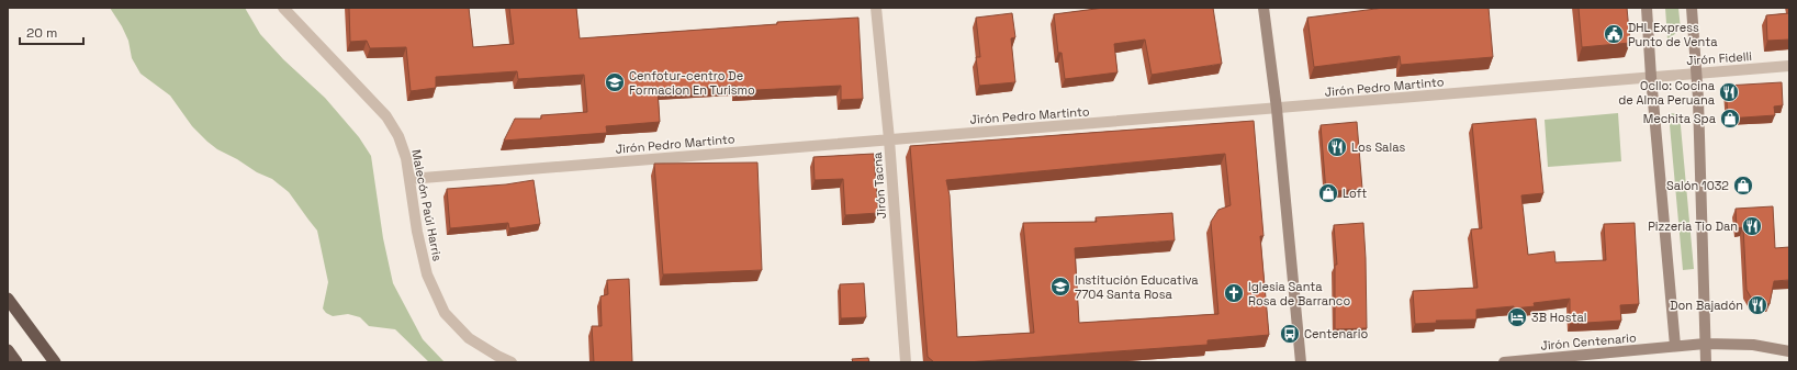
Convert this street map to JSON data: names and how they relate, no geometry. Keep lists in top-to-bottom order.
{
  "streets": {
    "main road": ["Jirón Centenario"],
    "street": [
      "Jirón Fidelli",
      "Jirón Pedro Martinto",
      "Jirón Tacna",
      "Malecón Paúl Harris"
    ]
  },
  "crossings": [
    ["Jirón Fidelli", "Jirón Pedro Martinto"],
    ["Jirón Pedro Martinto", "Jirón Tacna"],
    ["Jirón Pedro Martinto", "Malecón Paúl Harris"]
  ],
  "places": {
    "public building": ["DHL Express Punto de Venta"],
    "school or university": ["Cenfotur-centro De Formacion En Turismo", "Institución Educativa 7704 Santa Rosa"],
    "restaurant": [
      "Ocllo: Cocina de Alma Peruana",
      "Los Salas",
      "Pizzeria Tio Dan",
      "Don Bajadón"
    ],
    "shop": ["Mechita Spa", "Salón 1032", "Loft"],
    "church": ["Iglesia Santa Rosa de Barranco"],
    "hotel": ["3B Hostal"],
    "bus stop": ["Centenario"]
  },
  "scale_bar": "20 m"
}
